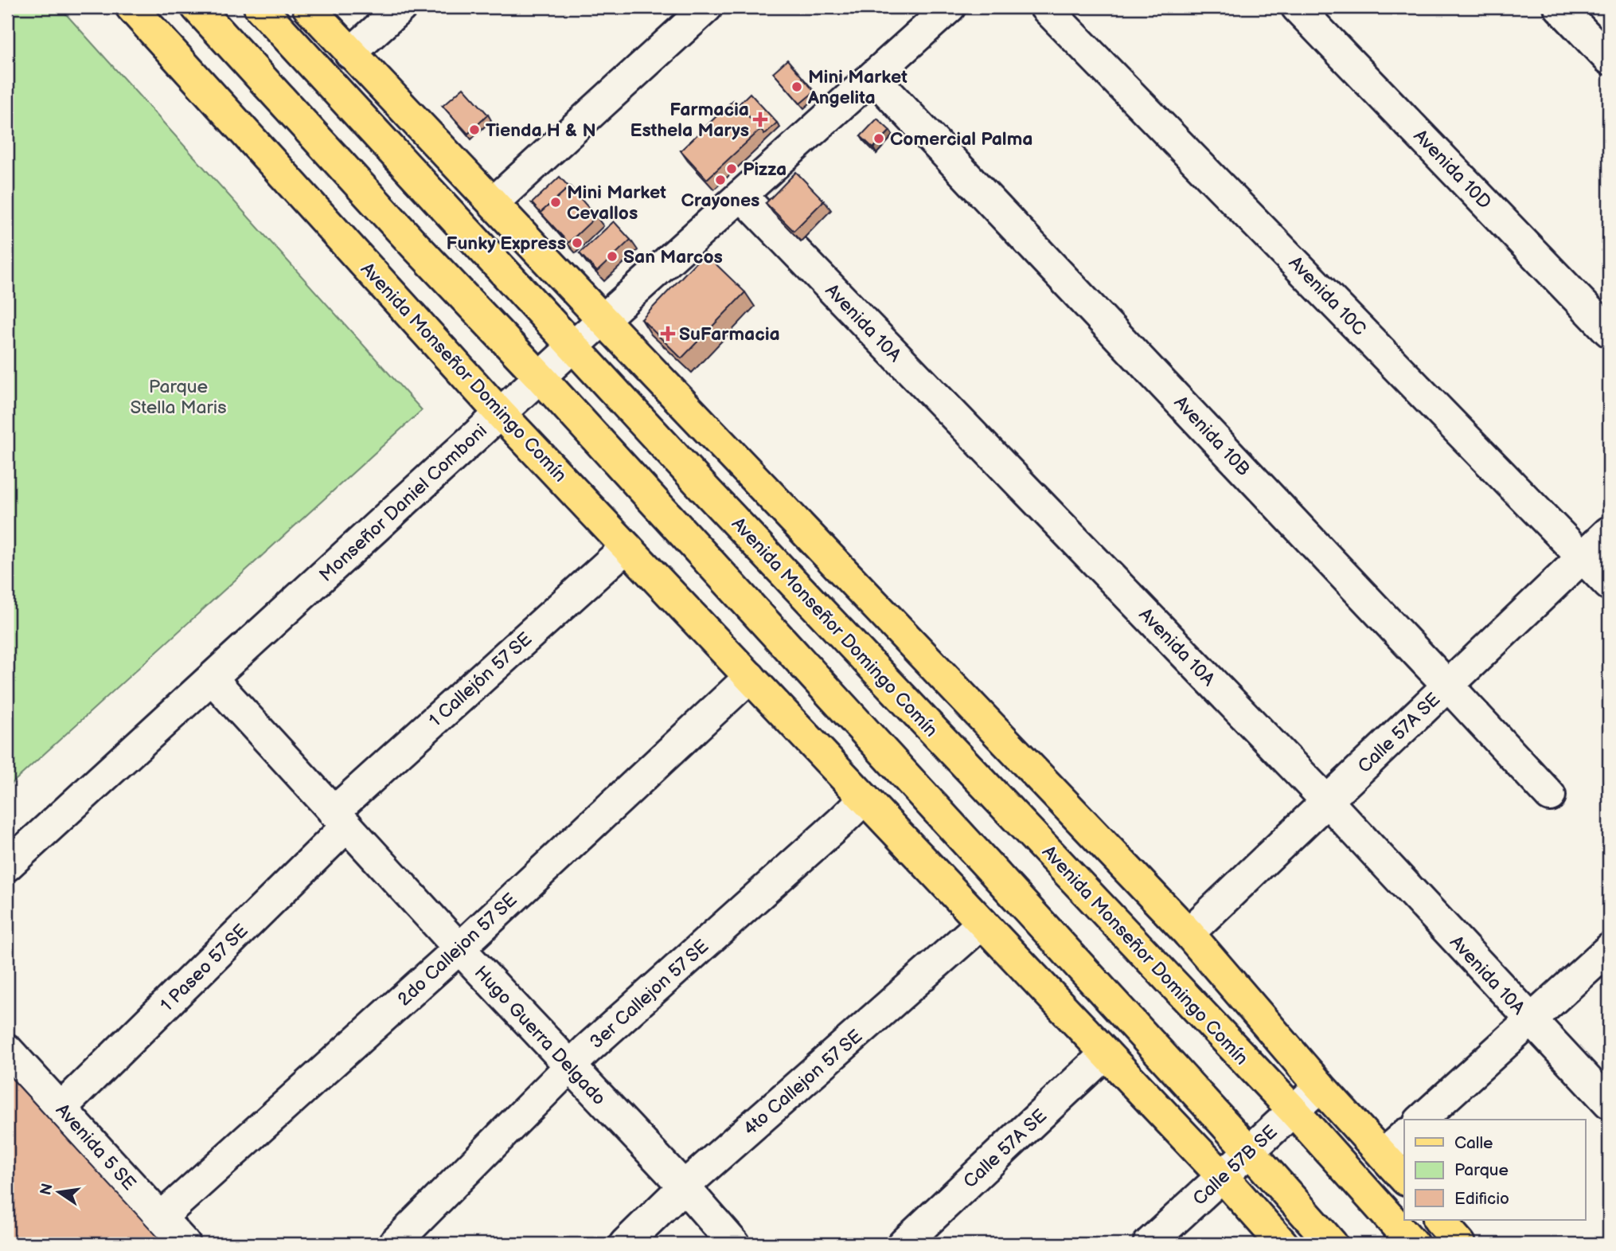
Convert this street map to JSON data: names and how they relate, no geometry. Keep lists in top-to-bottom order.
{
  "streets": {
    "main road": ["Avenida Monseñor Domingo Comín"],
    "street": [
      "Avenida 10D",
      "Avenida 10C",
      "Avenida 10A",
      "Avenida 10B",
      "Monseñor Daniel Comboni",
      "1 Callejón 57 SE",
      "Calle 57A SE",
      "2do Callejon 57 SE",
      "1 Paseo 57 SE",
      "3er Callejon 57 SE",
      "Hugo Guerra Delgado",
      "4to Callejon 57 SE",
      "Avenida 5 SE",
      "Calle 57B SE"
    ]
  },
  "crossings": [
    ["Avenida 10C", "Calle 57A SE"],
    ["Avenida 10A", "Monseñor Daniel Comboni"],
    ["Avenida 10A", "Calle 57A SE"],
    ["Avenida Monseñor Domingo Comín", "Monseñor Daniel Comboni"],
    ["Avenida Monseñor Domingo Comín", "1 Callejón 57 SE"],
    ["Avenida Monseñor Domingo Comín", "Calle 57A SE"],
    ["Avenida Monseñor Domingo Comín", "2do Callejon 57 SE"],
    ["Avenida Monseñor Domingo Comín", "3er Callejon 57 SE"],
    ["Avenida Monseñor Domingo Comín", "4to Callejon 57 SE"],
    ["Avenida Monseñor Domingo Comín", "Calle 57B SE"],
    ["Avenida 10B", "Monseñor Daniel Comboni"],
    ["Avenida 10B", "Calle 57A SE"],
    ["Monseñor Daniel Comboni", "Hugo Guerra Delgado"],
    ["1 Callejón 57 SE", "1 Paseo 57 SE"],
    ["1 Callejón 57 SE", "Hugo Guerra Delgado"],
    ["2do Callejon 57 SE", "Hugo Guerra Delgado"],
    ["2do Callejon 57 SE", "Avenida 5 SE"],
    ["1 Paseo 57 SE", "Hugo Guerra Delgado"],
    ["1 Paseo 57 SE", "Avenida 5 SE"],
    ["3er Callejon 57 SE", "Hugo Guerra Delgado"],
    ["Hugo Guerra Delgado", "4to Callejon 57 SE"]
  ],
  "parks": ["Parque Stella Maris"],
  "places": {
    "other": [
      "Mini Market Angelita",
      "Tienda H & N",
      "Comercial Palma",
      "Pizza",
      "Crayones",
      "Mini Market Cevallos",
      "Funky Express",
      "San Marcos"
    ],
    "health": ["Farmacia Esthela Marys", "SuFarmacia"]
  },
  "legend": ["Calle", "Parque", "Edificio"],
  "north": "left"
}
